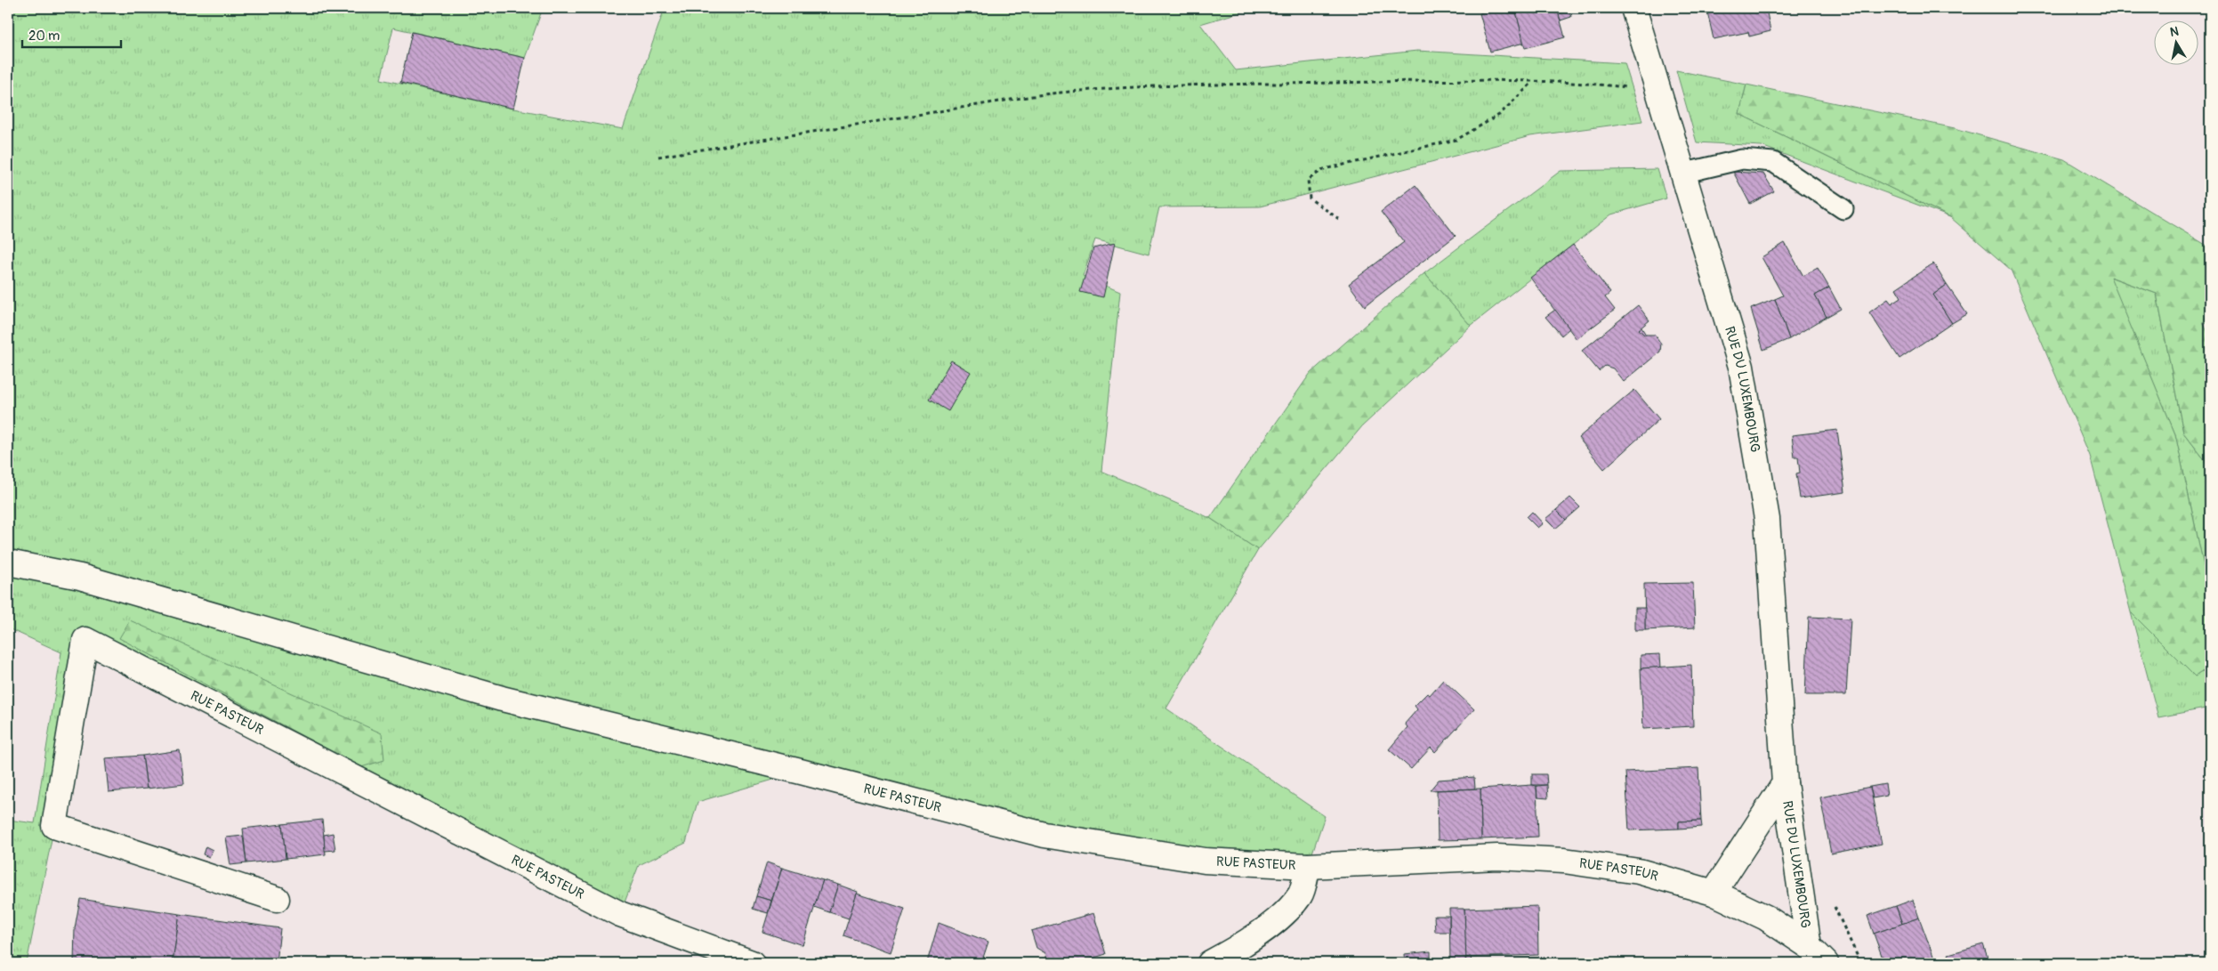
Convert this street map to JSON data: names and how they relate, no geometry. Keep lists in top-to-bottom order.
{
  "streets": {
    "street": ["RUE DU LUXEMBOURG", "RUE PASTEUR"]
  },
  "crossings": [
    ["RUE DU LUXEMBOURG", "RUE PASTEUR"]
  ],
  "scale_bar": "20 m",
  "north": "top"
}
